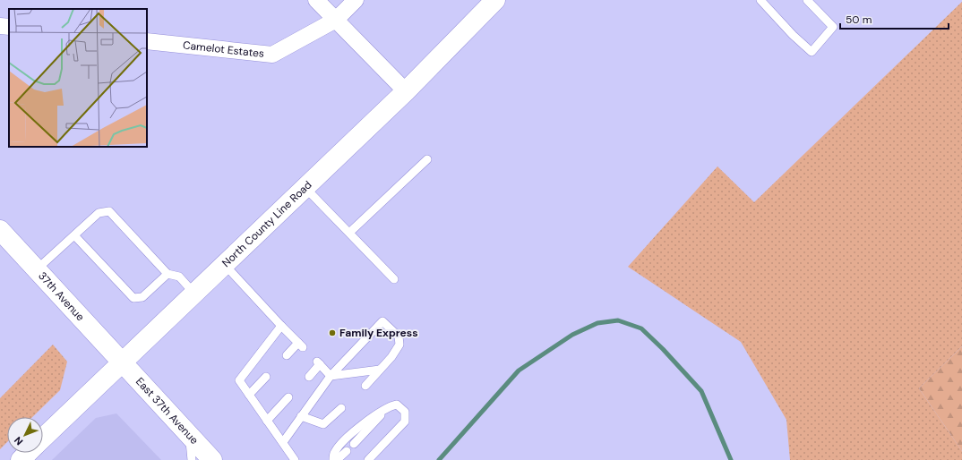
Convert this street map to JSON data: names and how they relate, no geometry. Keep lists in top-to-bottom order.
{
  "streets": {
    "main road": ["North County Line Road", "37th Avenue", "East 37th Avenue"],
    "street": ["Camelot Estates"]
  },
  "crossings": [
    ["North County Line Road", "37th Avenue"],
    ["North County Line Road", "East 37th Avenue"],
    ["37th Avenue", "East 37th Avenue"]
  ],
  "places": ["Family Express"],
  "scale_bar": "50 m",
  "north": "bottom left"
}
